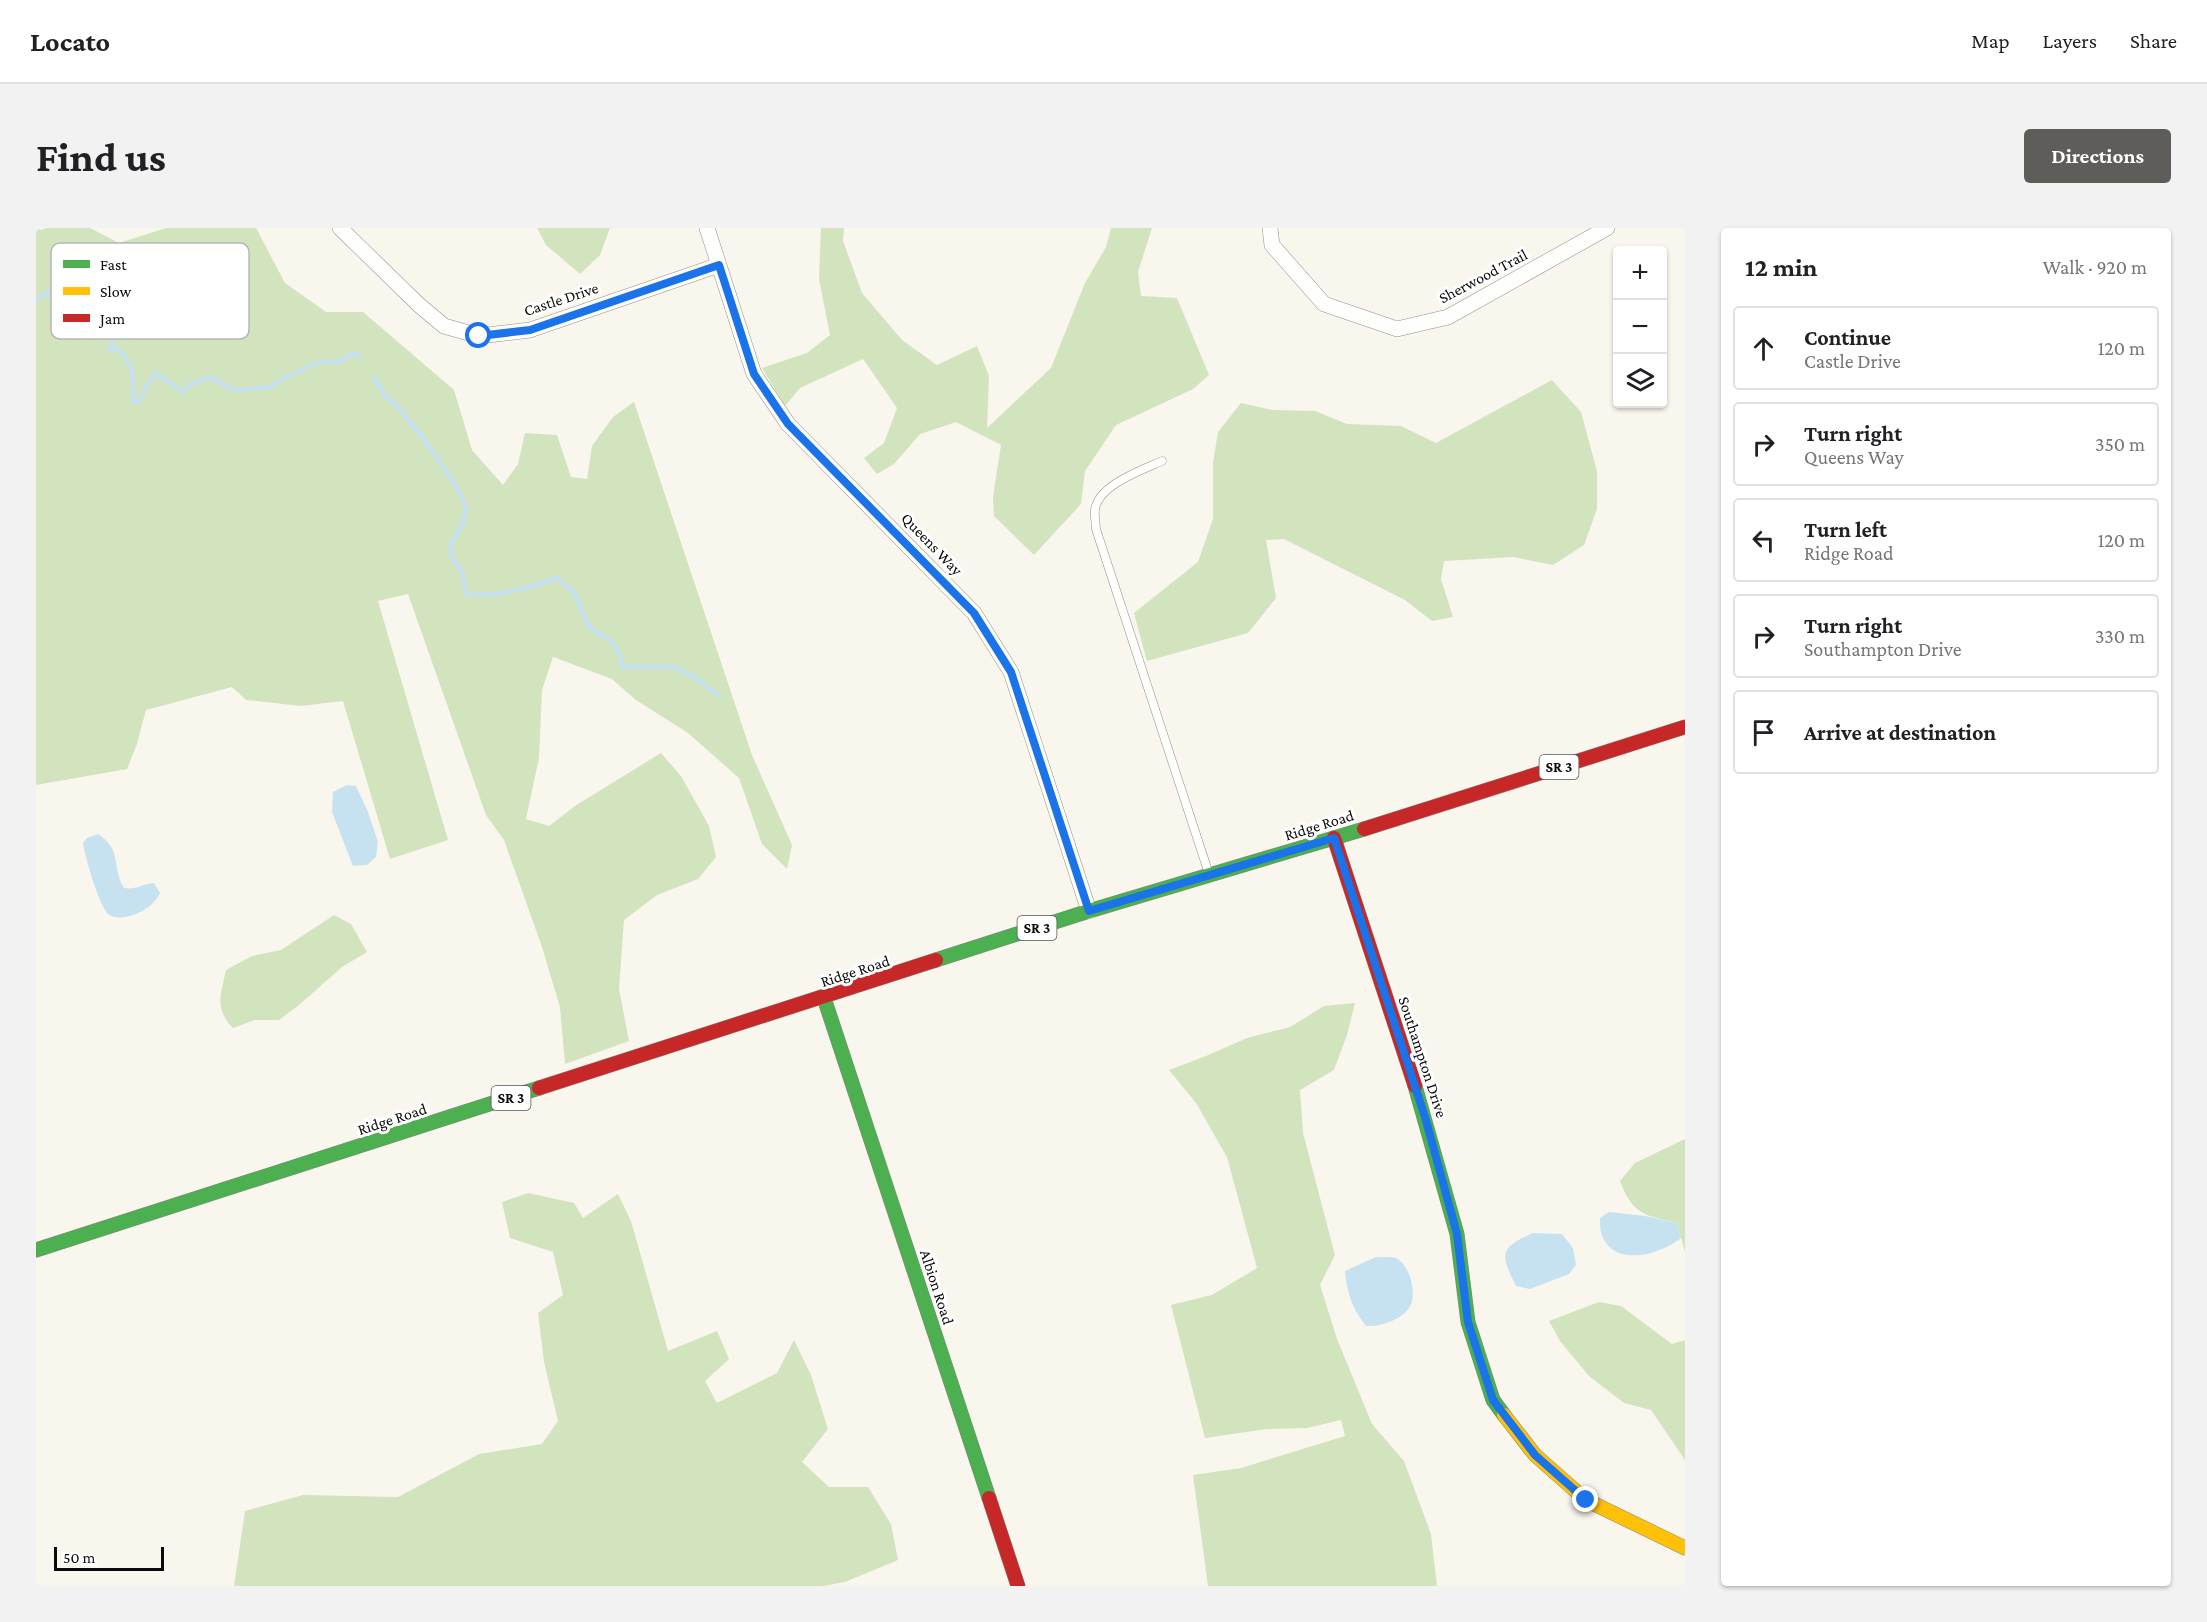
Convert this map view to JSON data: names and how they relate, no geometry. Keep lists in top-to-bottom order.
{
  "streets": {
    "main road": [
      "SR 3",
      "Ridge Road",
      "Southampton Drive",
      "Albion Road"
    ],
    "street": ["Sherwood Trail", "Castle Drive", "Queens Way"]
  },
  "crossings": [
    ["Castle Drive", "Queens Way"],
    ["Queens Way", "Ridge Road"],
    ["Ridge Road", "Southampton Drive"],
    ["Ridge Road", "Albion Road"]
  ],
  "legend": ["Fast", "Slow", "Jam"],
  "scale_bar": "50 m",
  "page": {
    "header": "Locato",
    "nav": ["Map", "Layers", "Share"],
    "buttons": "Directions",
    "title": "Find us",
    "heading": ["12 min", "Walk · 920 m"],
    "map_buttons": ["+", "−"],
    "list": [
      ["Continue", "Castle Drive", "120 m"],
      ["Turn right", "Queens Way", "350 m"],
      ["Turn left", "Ridge Road", "120 m"],
      ["Turn right", "Southampton Drive", "330 m"],
      "Arrive at destination"
    ],
    "scale": "50 m"
  }
}
